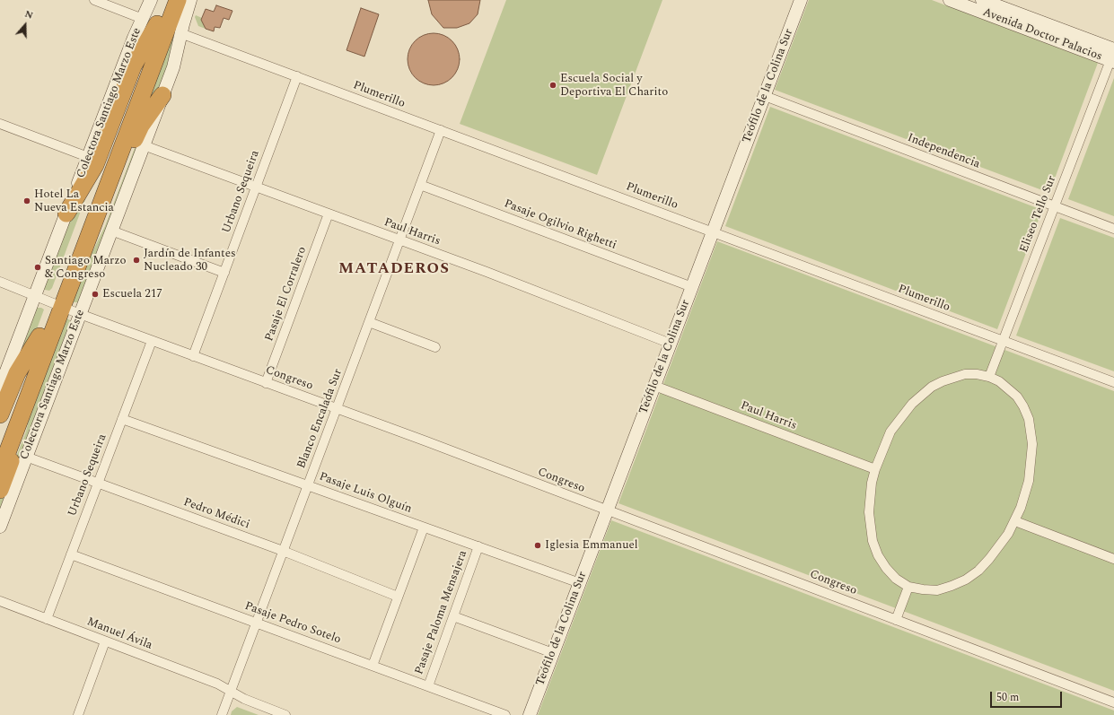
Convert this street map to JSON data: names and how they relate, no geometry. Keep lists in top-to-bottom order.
{
  "streets": {
    "street": [
      "Avenida Doctor Palacios",
      "Teófilo de la Colina Sur",
      "Plumerillo",
      "Colectora Santiago Marzo Este",
      "Independencia",
      "Urbano Sequeira",
      "Eliseo Tello Sur",
      "Pasaje Ogilvio Righetti",
      "Paul Harris",
      "Pasaje El Corralero",
      "Congreso",
      "Blanco Encalada Sur",
      "Pasaje Luis Olguín",
      "Pedro Médici",
      "Pasaje Paloma Mensajera",
      "Pasaje Pedro Sotelo",
      "Manuel Ávila"
    ]
  },
  "crossings": [
    ["Avenida Doctor Palacios", "Eliseo Tello Sur"],
    ["Teófilo de la Colina Sur", "Plumerillo"],
    ["Teófilo de la Colina Sur", "Independencia"],
    ["Teófilo de la Colina Sur", "Pasaje Ogilvio Righetti"],
    ["Teófilo de la Colina Sur", "Paul Harris"],
    ["Teófilo de la Colina Sur", "Congreso"],
    ["Teófilo de la Colina Sur", "Pasaje Luis Olguín"],
    ["Plumerillo", "Colectora Santiago Marzo Este"],
    ["Plumerillo", "Urbano Sequeira"],
    ["Plumerillo", "Eliseo Tello Sur"],
    ["Plumerillo", "Blanco Encalada Sur"],
    ["Colectora Santiago Marzo Este", "Paul Harris"],
    ["Colectora Santiago Marzo Este", "Congreso"],
    ["Colectora Santiago Marzo Este", "Pedro Médici"],
    ["Independencia", "Eliseo Tello Sur"],
    ["Urbano Sequeira", "Paul Harris"],
    ["Urbano Sequeira", "Congreso"],
    ["Urbano Sequeira", "Pasaje Luis Olguín"],
    ["Urbano Sequeira", "Pedro Médici"],
    ["Urbano Sequeira", "Pasaje Pedro Sotelo"],
    ["Urbano Sequeira", "Manuel Ávila"],
    ["Pasaje Ogilvio Righetti", "Blanco Encalada Sur"],
    ["Paul Harris", "Pasaje El Corralero"],
    ["Paul Harris", "Blanco Encalada Sur"],
    ["Pasaje El Corralero", "Congreso"],
    ["Congreso", "Blanco Encalada Sur"],
    ["Blanco Encalada Sur", "Pasaje Luis Olguín"],
    ["Blanco Encalada Sur", "Pedro Médici"],
    ["Blanco Encalada Sur", "Pasaje Pedro Sotelo"],
    ["Blanco Encalada Sur", "Manuel Ávila"],
    ["Pasaje Luis Olguín", "Pasaje Paloma Mensajera"],
    ["Pasaje Paloma Mensajera", "Pasaje Pedro Sotelo"]
  ],
  "districts": ["MATADEROS"],
  "places": [
    "Escuela Social y Deportiva El Charito",
    "Hotel La Nueva Estancia",
    "Jardín de Infantes Nucleado 30",
    "Santiago Marzo & Congreso",
    "Escuela 217",
    "Iglesia Emmanuel"
  ],
  "scale_bar": "50 m",
  "north": "top"
}
